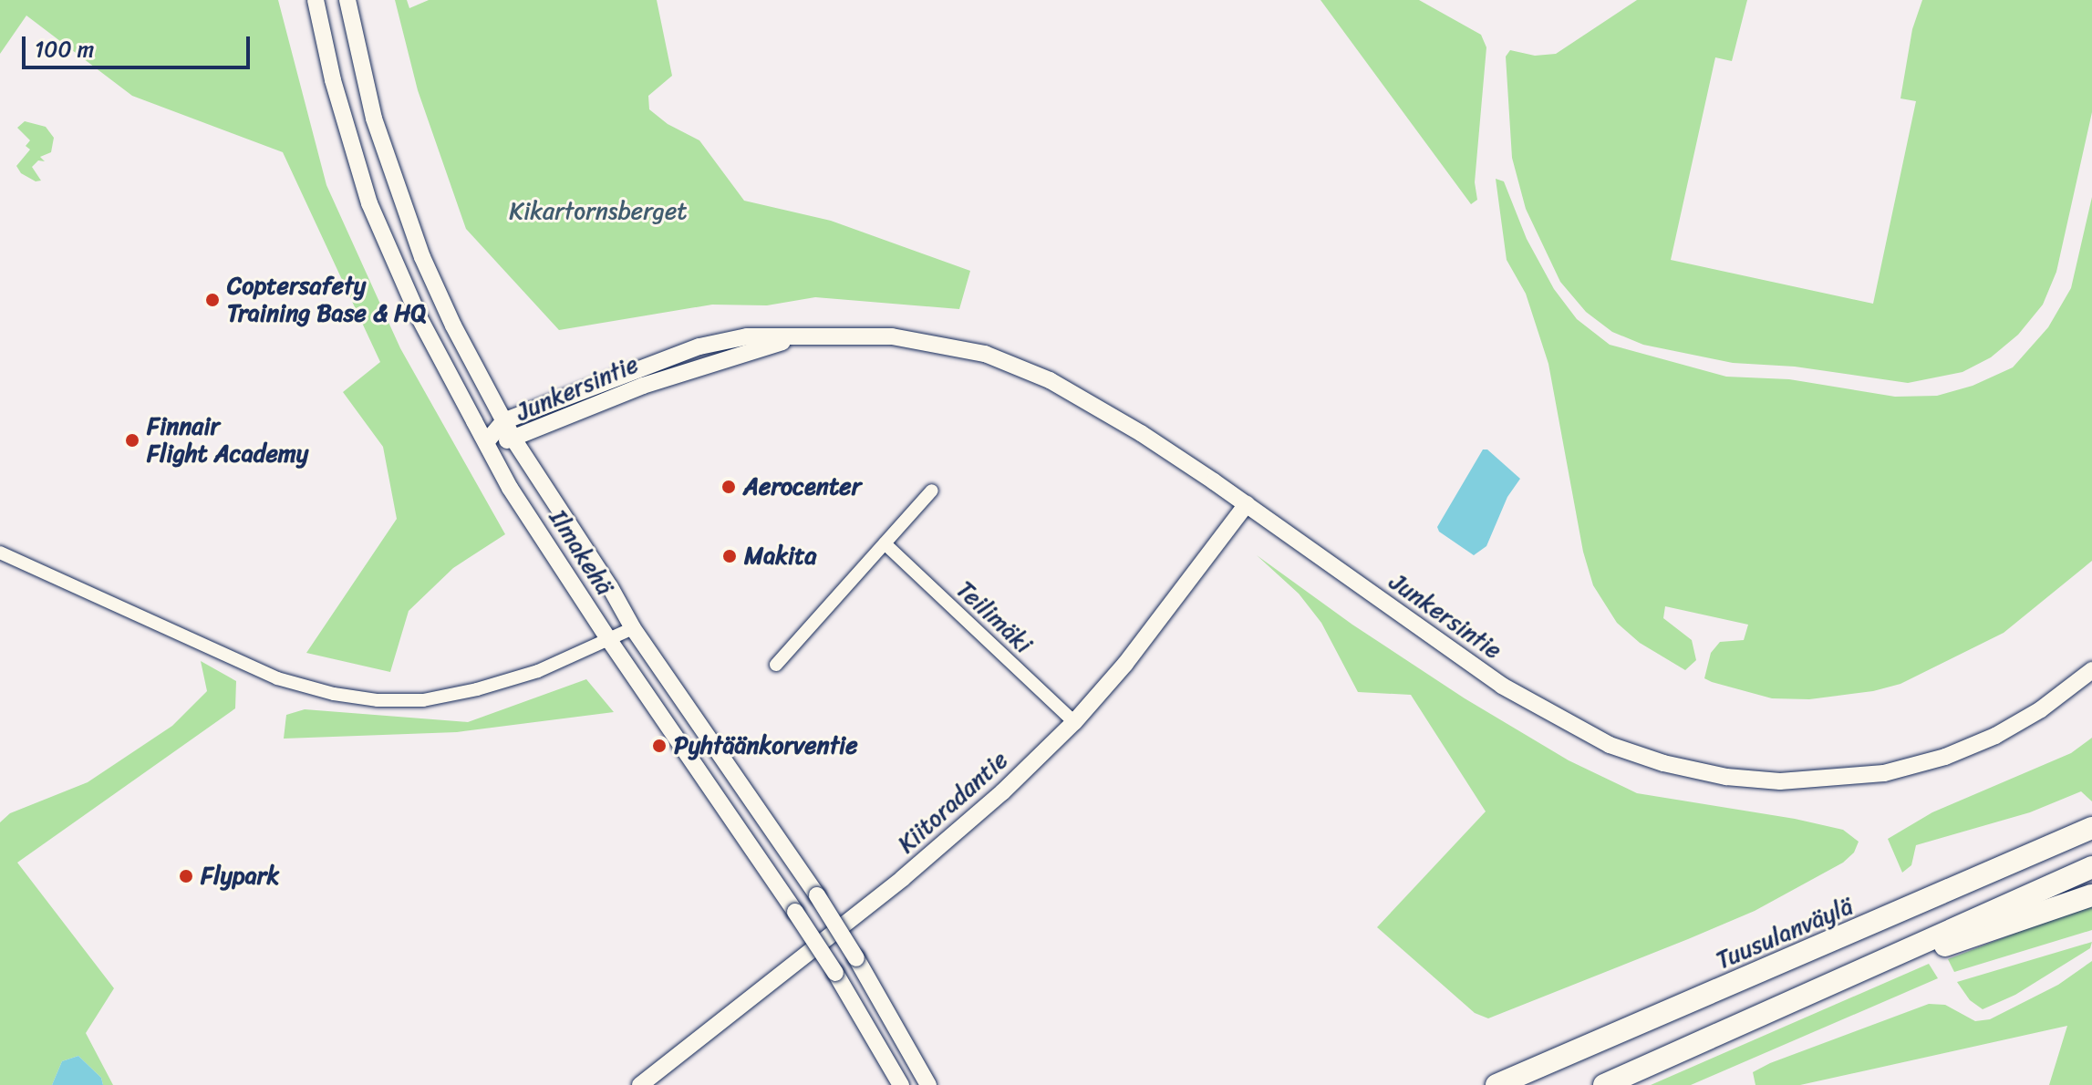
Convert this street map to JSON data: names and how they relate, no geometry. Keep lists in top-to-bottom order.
{
  "streets": {
    "highway": ["Tuusulanväylä"],
    "main road": ["Junkersintie", "Ilmakehä", "Kiitoradantie"],
    "street": ["Teilimäki"]
  },
  "crossings": [
    ["Junkersintie", "Ilmakehä"],
    ["Junkersintie", "Kiitoradantie"],
    ["Teilimäki", "Kiitoradantie"]
  ],
  "parks": ["Kikartornsberget"],
  "places": [
    "Coptersafety Training Base & HQ",
    "Finnair Flight Academy",
    "Aerocenter",
    "Makita",
    "Pyhtäänkorventie",
    "Flypark"
  ],
  "scale_bar": "100 m"
}
